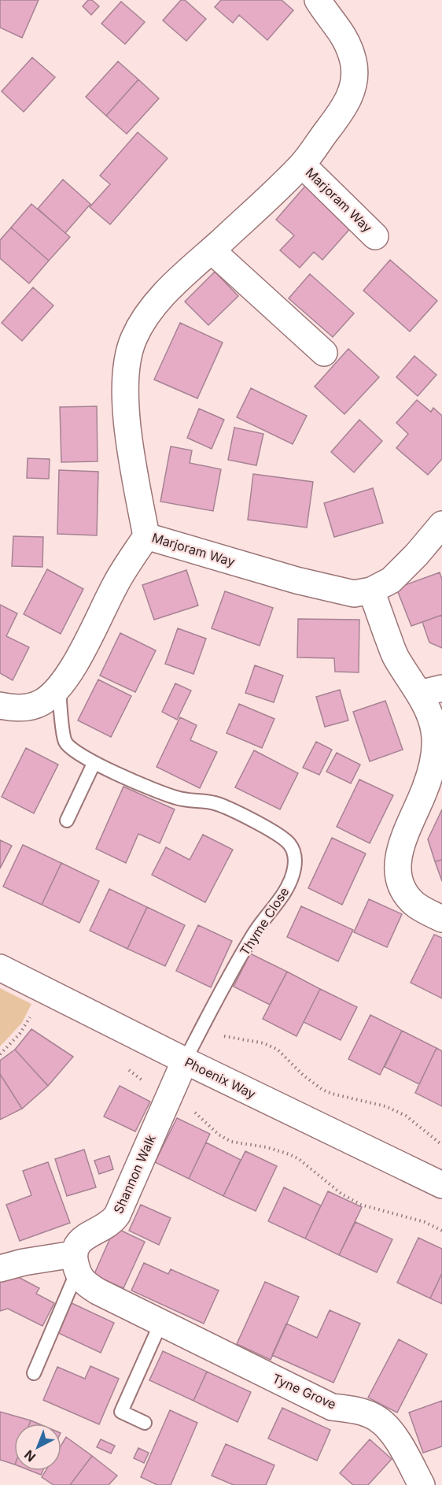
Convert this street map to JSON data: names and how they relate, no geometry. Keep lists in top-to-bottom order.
{
  "streets": {
    "street": [
      "Marjoram Way",
      "Phoenix Way",
      "Shannon Walk",
      "Tyne Grove"
    ],
    "lane": ["Thyme Close"]
  },
  "crossings": [
    ["Thyme Close", "Phoenix Way"],
    ["Thyme Close", "Shannon Walk"],
    ["Phoenix Way", "Shannon Walk"],
    ["Shannon Walk", "Tyne Grove"]
  ],
  "north": "bottom left"
}
